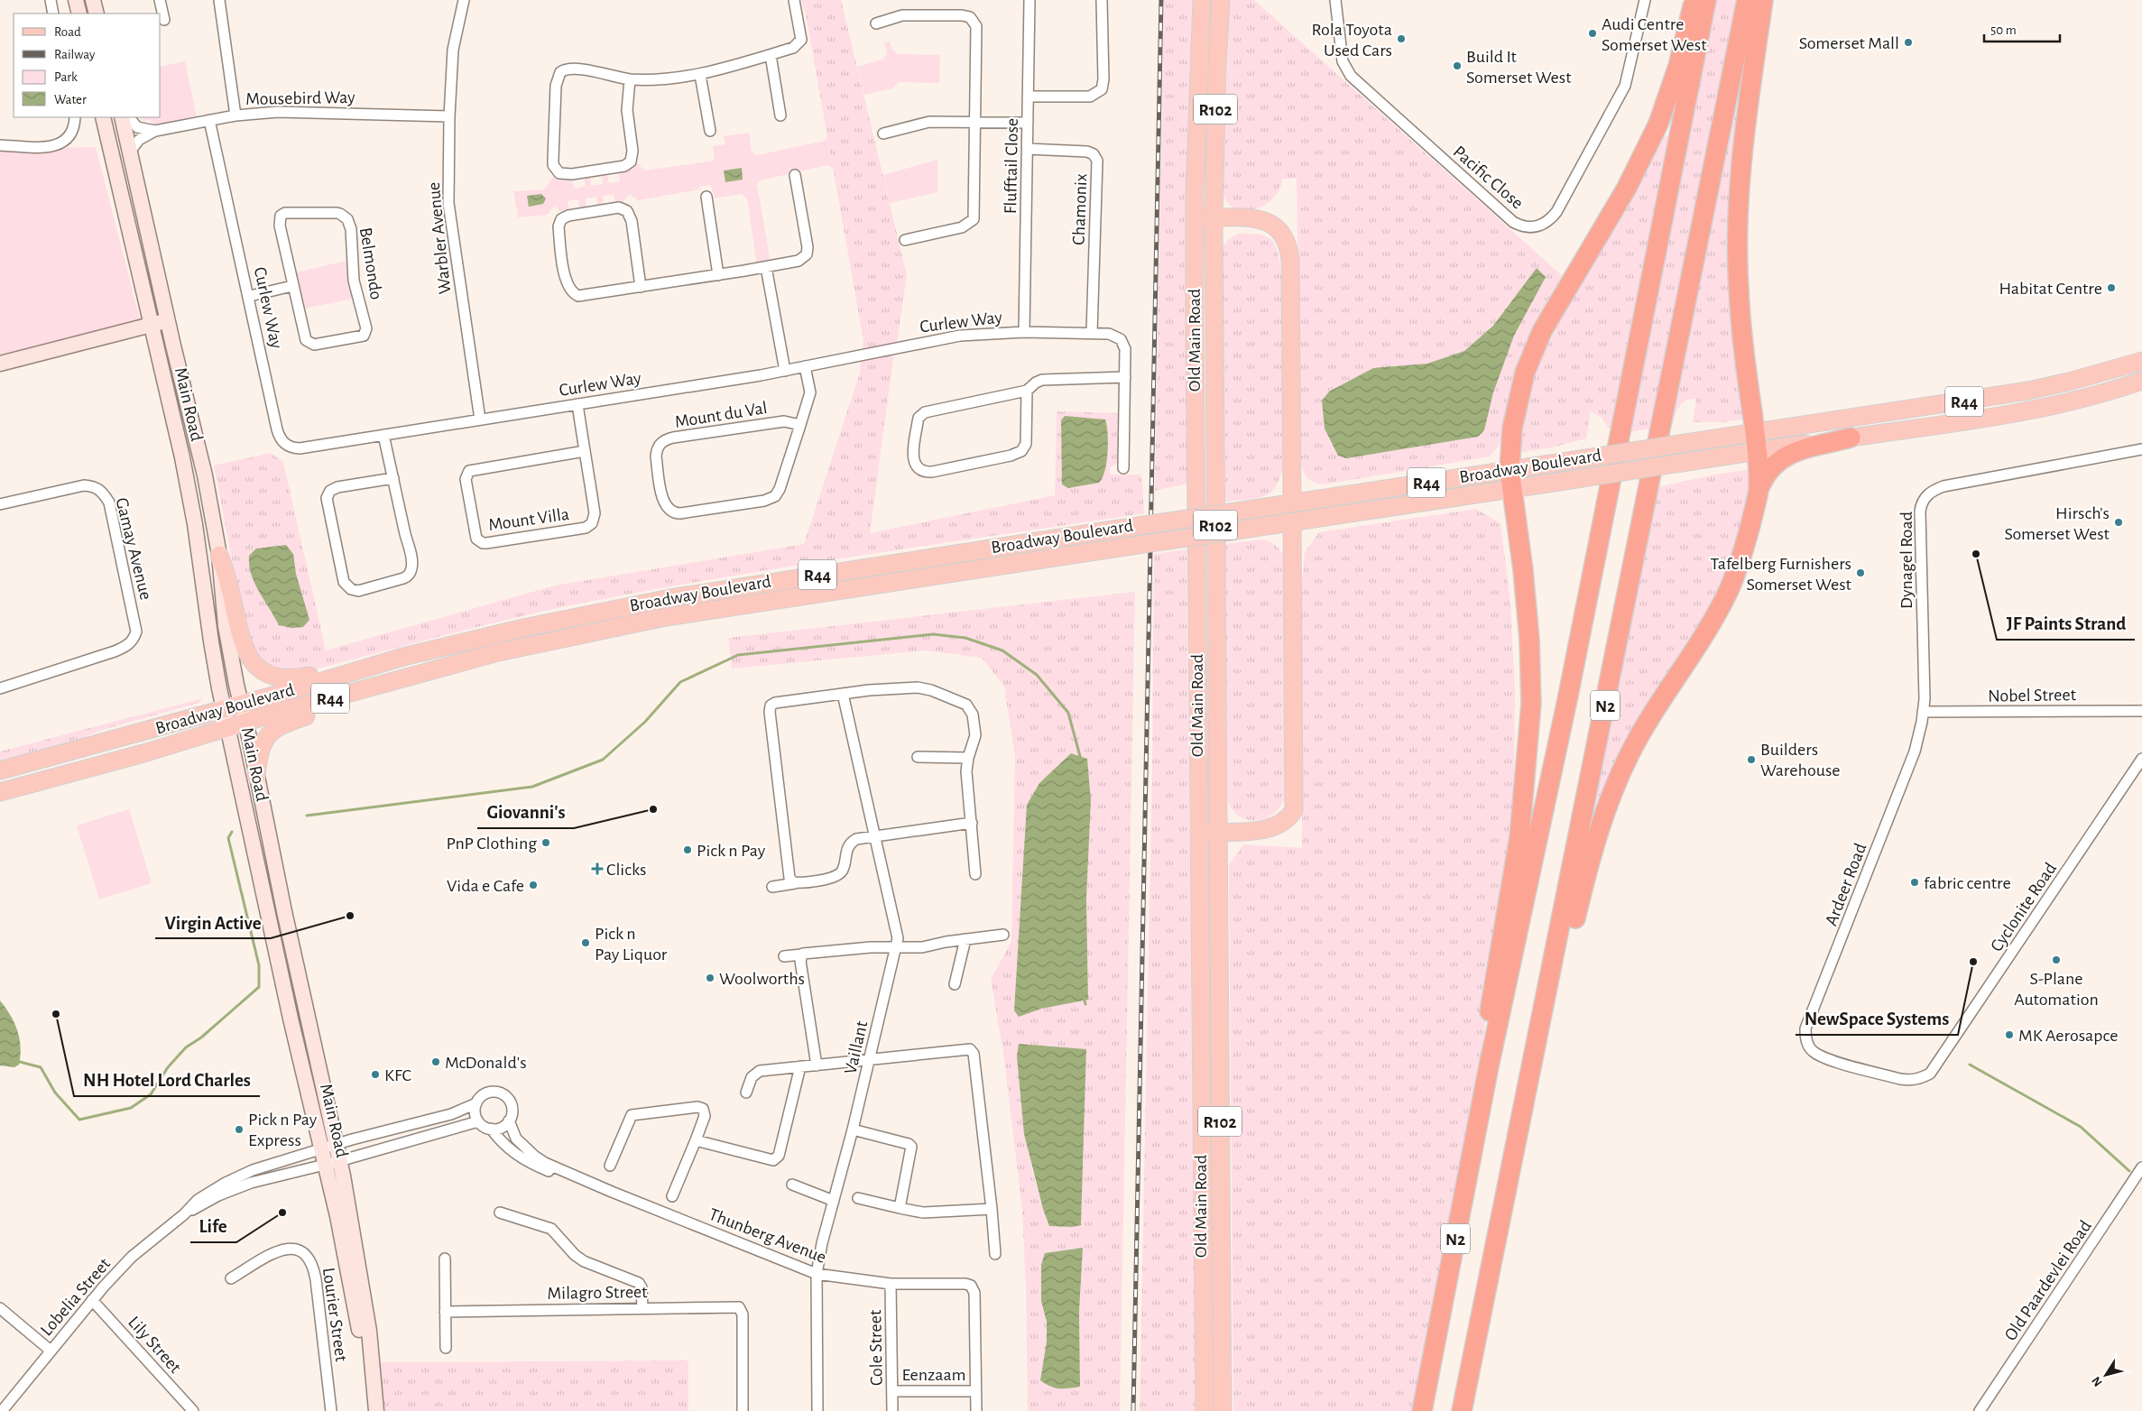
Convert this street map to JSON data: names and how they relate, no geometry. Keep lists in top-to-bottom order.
{
  "streets": {
    "highway": ["N2"],
    "main road": [
      "R102",
      "Old Main Road",
      "R44",
      "Main Road",
      "Broadway Boulevard"
    ],
    "street": [
      "Mousebird Way",
      "Flufftail Close",
      "Pacific Close",
      "Chamonix",
      "Warbler Avenue",
      "Belmondo",
      "Curlew Way",
      "Mount du Val",
      "Mount Villa",
      "Gamay Avenue",
      "Dynagel Road",
      "Nobel Street",
      "Ardeer Road",
      "Cyclonite Road",
      "Vaillant",
      "Thunberg Avenue",
      "Old Paardevlei Road",
      "Milagro Street",
      "Lobelia Street",
      "Lourier Street",
      "Lily Street",
      "Cole Street",
      "Eenzaam"
    ]
  },
  "crossings": [
    ["Mousebird Way", "Warbler Avenue"],
    ["Mousebird Way", "Curlew Way"],
    ["Mousebird Way", "Main Road"],
    ["Flufftail Close", "Chamonix"],
    ["Flufftail Close", "Curlew Way"],
    ["Chamonix", "Curlew Way"],
    ["Warbler Avenue", "Curlew Way"],
    ["Curlew Way", "Mount du Val"],
    ["Curlew Way", "Mount Villa"],
    ["Main Road", "Broadway Boulevard"],
    ["Main Road", "Lobelia Street"],
    ["Dynagel Road", "Nobel Street"],
    ["Dynagel Road", "Ardeer Road"],
    ["Nobel Street", "Ardeer Road"],
    ["Ardeer Road", "Cyclonite Road"],
    ["Vaillant", "Thunberg Avenue"],
    ["Thunberg Avenue", "Lobelia Street"],
    ["Thunberg Avenue", "Cole Street"],
    ["Thunberg Avenue", "Eenzaam"],
    ["Lobelia Street", "Lily Street"],
    ["Cole Street", "Eenzaam"]
  ],
  "places": {
    "other": [
      "Audi Centre Somerset West",
      "Rola Toyota Used Cars",
      "Somerset Mall",
      "Build It Somerset West",
      "Habitat Centre",
      "Hirsch's Somerset West",
      "JF Paints Strand",
      "Tafelberg Furnishers Somerset West",
      "Builders Warehouse",
      "Giovanni's",
      "PnP Clothing",
      "Pick n Pay",
      "fabric centre",
      "Vida e Cafe",
      "Virgin Active",
      "Pick n Pay Liquor",
      "S-Plane Automation",
      "NewSpace Systems",
      "Woolworths",
      "NH Hotel Lord Charles",
      "MK Aerosapce",
      "McDonald's",
      "KFC",
      "Pick n Pay Express",
      "Life"
    ],
    "health": ["Clicks"]
  },
  "legend": [
    "Road",
    "Railway",
    "Park",
    "Water"
  ],
  "scale_bar": "50 m",
  "north": "bottom left"
}
